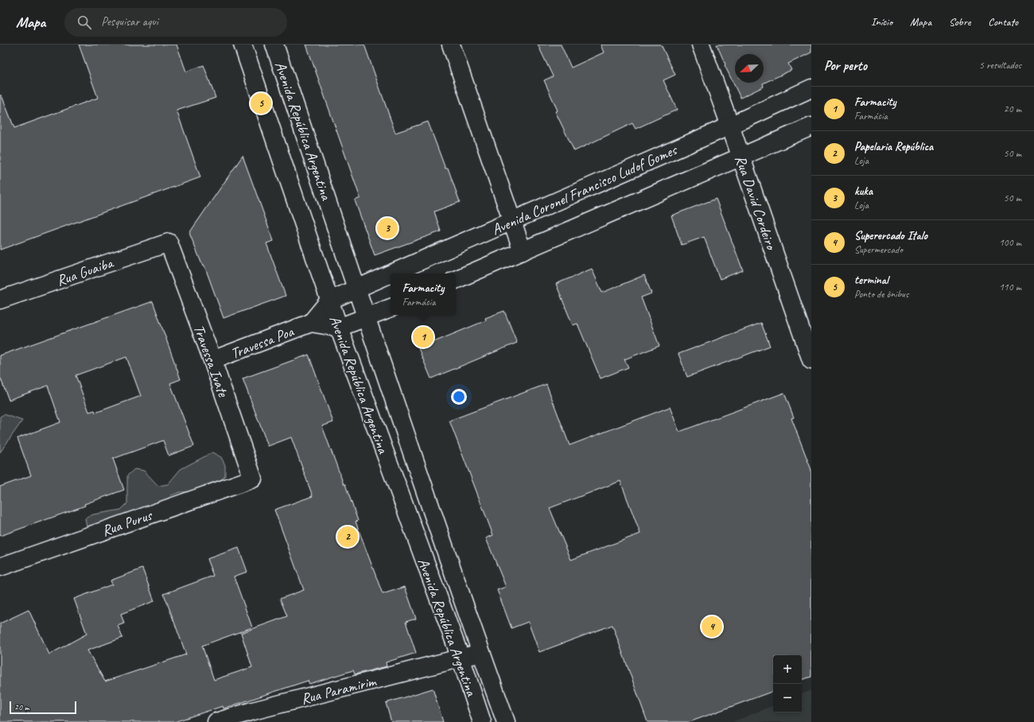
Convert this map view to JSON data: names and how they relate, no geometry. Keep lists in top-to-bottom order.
{
  "streets": {
    "street": [
      "Avenida República Argentina",
      "Avenida Coronel Francisco Ludof Gomes",
      "Rua David Cordeiro",
      "Rua Guaiba",
      "Travessa Poa",
      "Travessa Ivate",
      "Rua Purus",
      "Rua Paramirim"
    ]
  },
  "crossings": [
    ["Avenida República Argentina", "Avenida Coronel Francisco Ludof Gomes"],
    ["Avenida República Argentina", "Travessa Poa"],
    ["Avenida República Argentina", "Rua Paramirim"],
    ["Avenida Coronel Francisco Ludof Gomes", "Rua David Cordeiro"],
    ["Avenida Coronel Francisco Ludof Gomes", "Travessa Poa"],
    ["Rua Guaiba", "Travessa Ivate"],
    ["Travessa Poa", "Travessa Ivate"],
    ["Travessa Ivate", "Rua Purus"]
  ],
  "scale_bar": "20 m",
  "north": "bottom left",
  "page": {
    "header": "Mapa",
    "search": "Pesquisar aqui",
    "nav": [
      "Início",
      "Mapa",
      "Sobre",
      "Contato"
    ],
    "heading": ["Por perto", "5 resultados"],
    "list": [
      {
        "mark": "1",
        "name": "Farmacity",
        "note": "Farmácia",
        "value": "20 m"
      },
      {
        "mark": "2",
        "name": "Papelaria República",
        "note": "Loja",
        "value": "50 m"
      },
      {
        "mark": "3",
        "name": "kuka",
        "note": "Loja",
        "value": "50 m"
      },
      {
        "mark": "4",
        "name": "Superercado Italo",
        "note": "Supermercado",
        "value": "100 m"
      },
      {
        "mark": "5",
        "name": "terminal",
        "note": "Ponto de ônibus",
        "value": "110 m"
      }
    ],
    "pins": [
      "5",
      "3",
      "1",
      "2",
      "4"
    ],
    "popup": ["Farmacity", "Farmácia"],
    "map_buttons": ["+", "−"],
    "scale": "20 m"
  }
}
